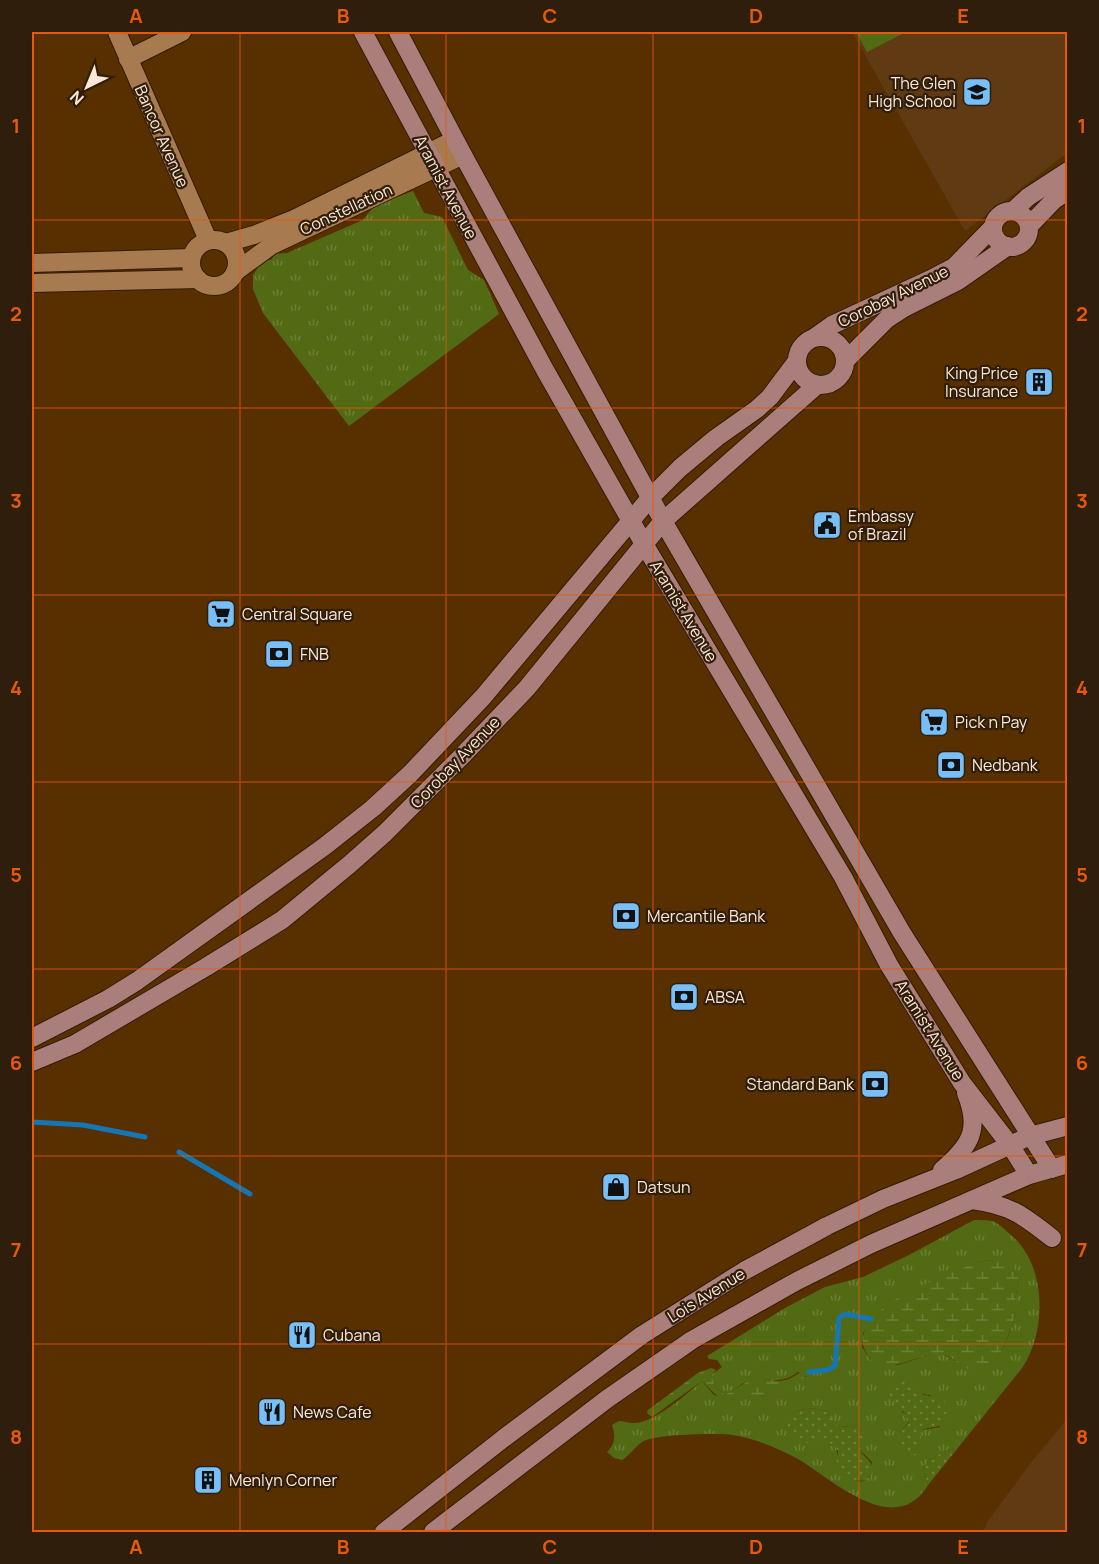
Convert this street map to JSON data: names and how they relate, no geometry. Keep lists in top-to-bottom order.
{
  "streets": {
    "street": [
      "Bancor Avenue",
      "Aramist Avenue",
      "Constellation",
      "Corobay Avenue",
      "Lois Avenue"
    ]
  },
  "crossings": [
    ["Bancor Avenue", "Constellation"],
    ["Aramist Avenue", "Constellation"],
    ["Aramist Avenue", "Corobay Avenue"],
    ["Aramist Avenue", "Lois Avenue"]
  ],
  "places": {
    "school or university": ["The Glen High School"],
    "building": ["King Price Insurance", "Menlyn Corner"],
    "public building": ["Embassy of Brazil"],
    "supermarket": ["Central Square", "Pick n Pay"],
    "bank": [
      "FNB",
      "Nedbank",
      "Mercantile Bank",
      "ABSA",
      "Standard Bank"
    ],
    "shop": ["Datsun"],
    "restaurant": ["Cubana", "News Cafe"]
  },
  "north": "bottom left",
  "grid": {
    "columns": [
      "A",
      "B",
      "C",
      "D",
      "E"
    ],
    "rows": [
      "1",
      "2",
      "3",
      "4",
      "5",
      "6",
      "7",
      "8"
    ]
  }
}
